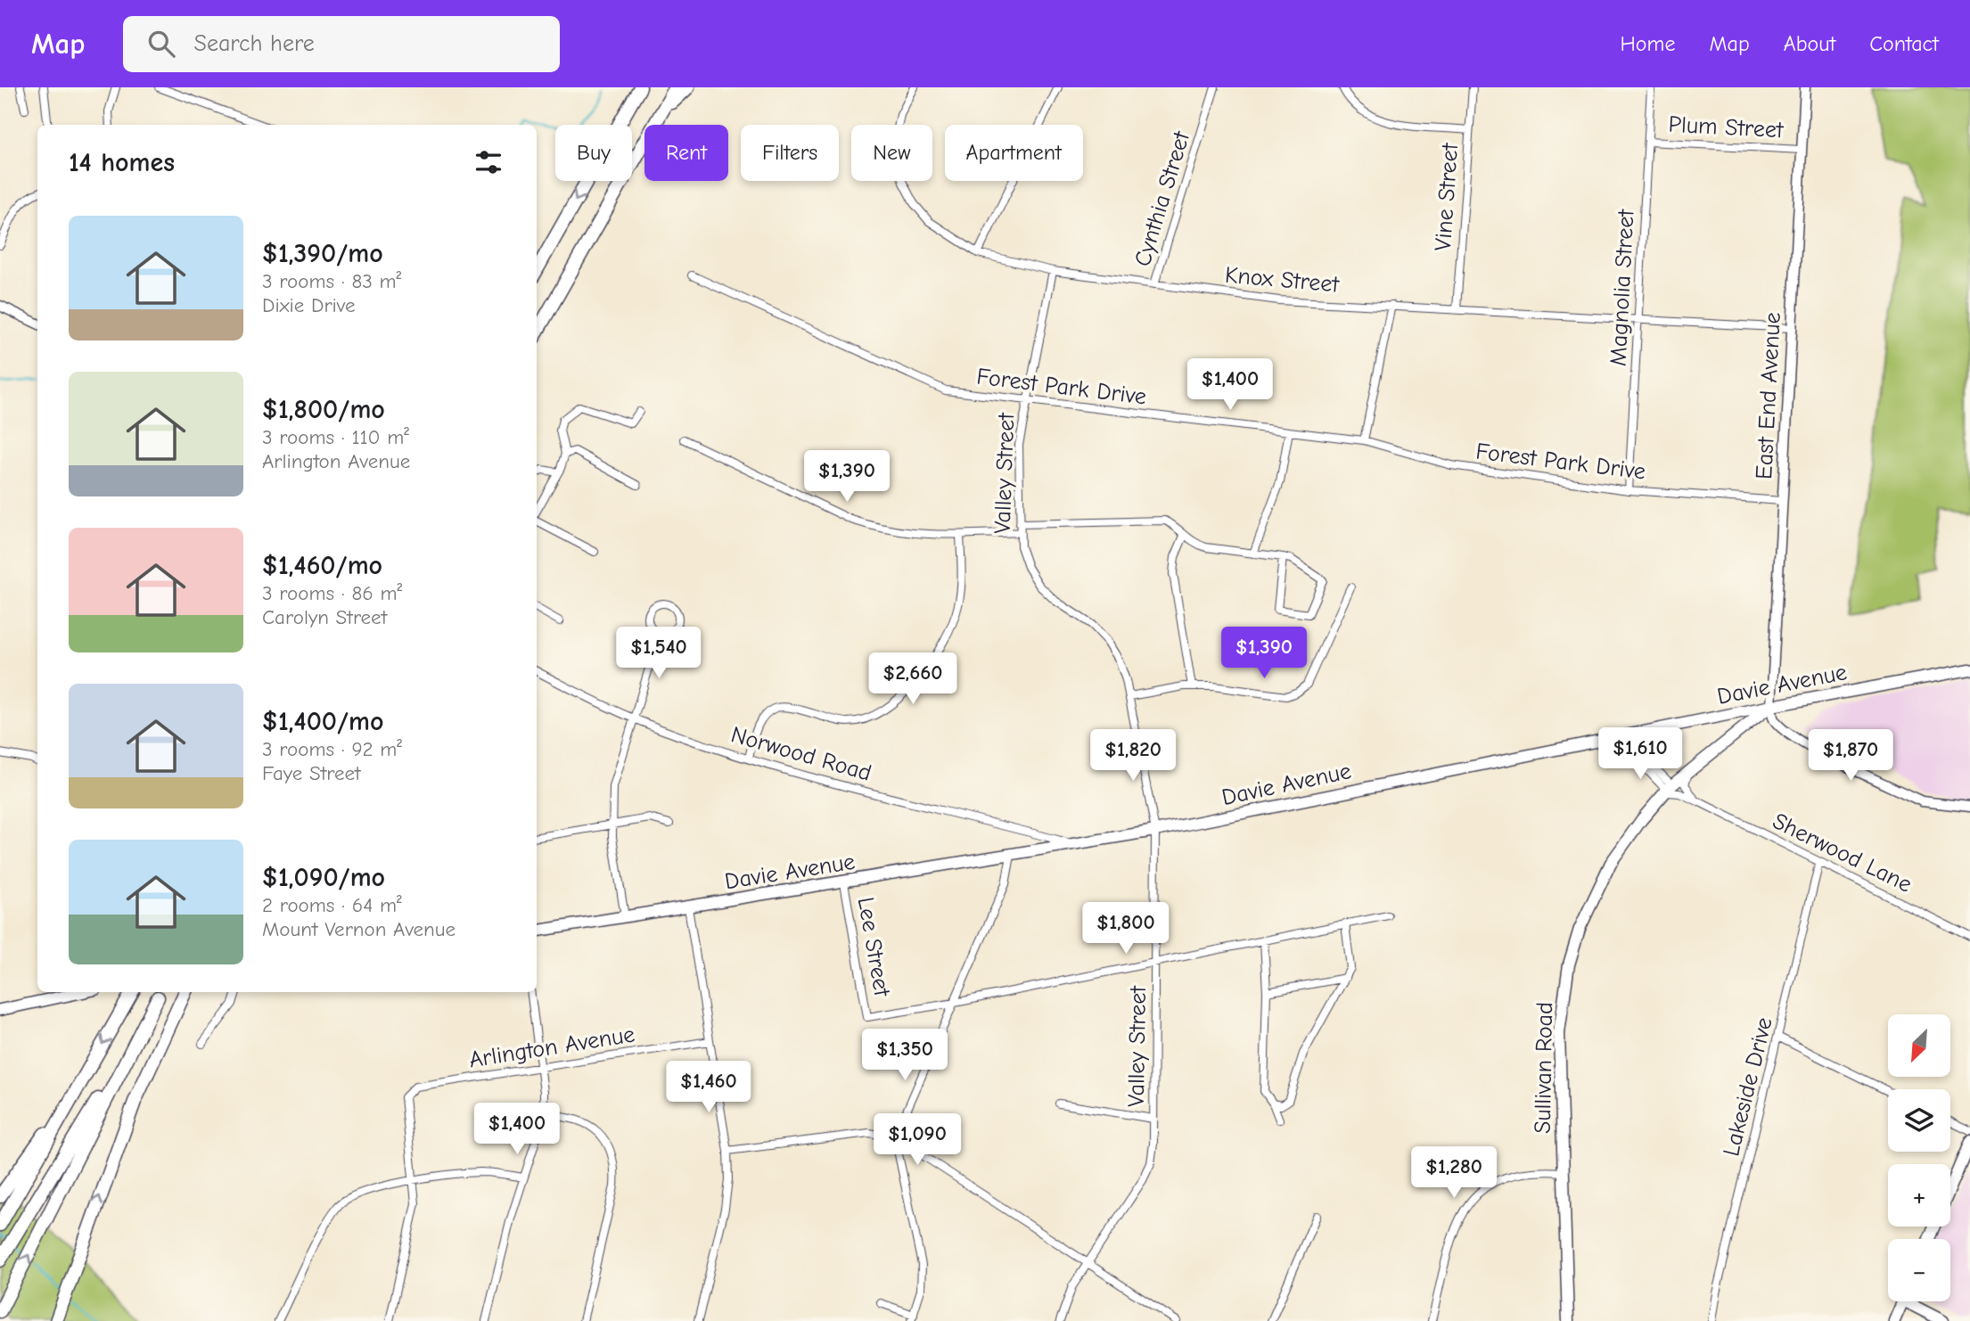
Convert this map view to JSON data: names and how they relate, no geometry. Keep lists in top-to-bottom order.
{
  "streets": {
    "main road": ["Davie Avenue", "Sullivan Road"],
    "street": [
      "Plum Street",
      "Vine Street",
      "Cynthia Street",
      "Knox Street",
      "Magnolia Street",
      "Forest Park Drive",
      "East End Avenue",
      "Valley Street",
      "Norwood Road",
      "Sherwood Lane",
      "Lee Street",
      "Arlington Avenue",
      "Lakeside Drive"
    ]
  },
  "crossings": [
    ["Plum Street", "Magnolia Street"],
    ["Plum Street", "East End Avenue"],
    ["Vine Street", "Knox Street"],
    ["Cynthia Street", "Knox Street"],
    ["Knox Street", "Magnolia Street"],
    ["Knox Street", "East End Avenue"],
    ["Knox Street", "Valley Street"],
    ["Magnolia Street", "Forest Park Drive"],
    ["Forest Park Drive", "East End Avenue"],
    ["Forest Park Drive", "Valley Street"],
    ["East End Avenue", "Davie Avenue"],
    ["East End Avenue", "Sullivan Road"],
    ["Valley Street", "Davie Avenue"],
    ["Davie Avenue", "Norwood Road"],
    ["Davie Avenue", "Sherwood Lane"],
    ["Davie Avenue", "Lee Street"],
    ["Davie Avenue", "Sullivan Road"],
    ["Sherwood Lane", "Sullivan Road"],
    ["Sherwood Lane", "Lakeside Drive"]
  ],
  "north": "bottom left",
  "page": {
    "header": "Map",
    "search": "Search here",
    "nav": [
      "Home",
      "Map",
      "About",
      "Contact"
    ],
    "chip": [
      "Buy",
      "Rent",
      "Filters",
      "New",
      "Apartment"
    ],
    "heading": "14 homes",
    "list": [
      {
        "name": "$1,390/mo",
        "note": "3 rooms · 83 m² · Dixie Drive"
      },
      {
        "name": "$1,800/mo",
        "note": "3 rooms · 110 m² · Arlington Avenue"
      },
      {
        "name": "$1,460/mo",
        "note": "3 rooms · 86 m² · Carolyn Street"
      },
      {
        "name": "$1,400/mo",
        "note": "3 rooms · 92 m² · Faye Street"
      },
      {
        "name": "$1,090/mo",
        "note": "2 rooms · 64 m² · Mount Vernon Avenue"
      }
    ],
    "price": [
      "$1,400",
      "$1,390",
      "$1,540",
      "$1,390",
      "$2,660",
      "$1,610",
      "$1,820",
      "$1,870",
      "$1,800",
      "$1,350",
      "$1,460",
      "$1,400",
      "$1,090",
      "$1,280"
    ],
    "map_buttons": ["+", "−"]
  }
}
